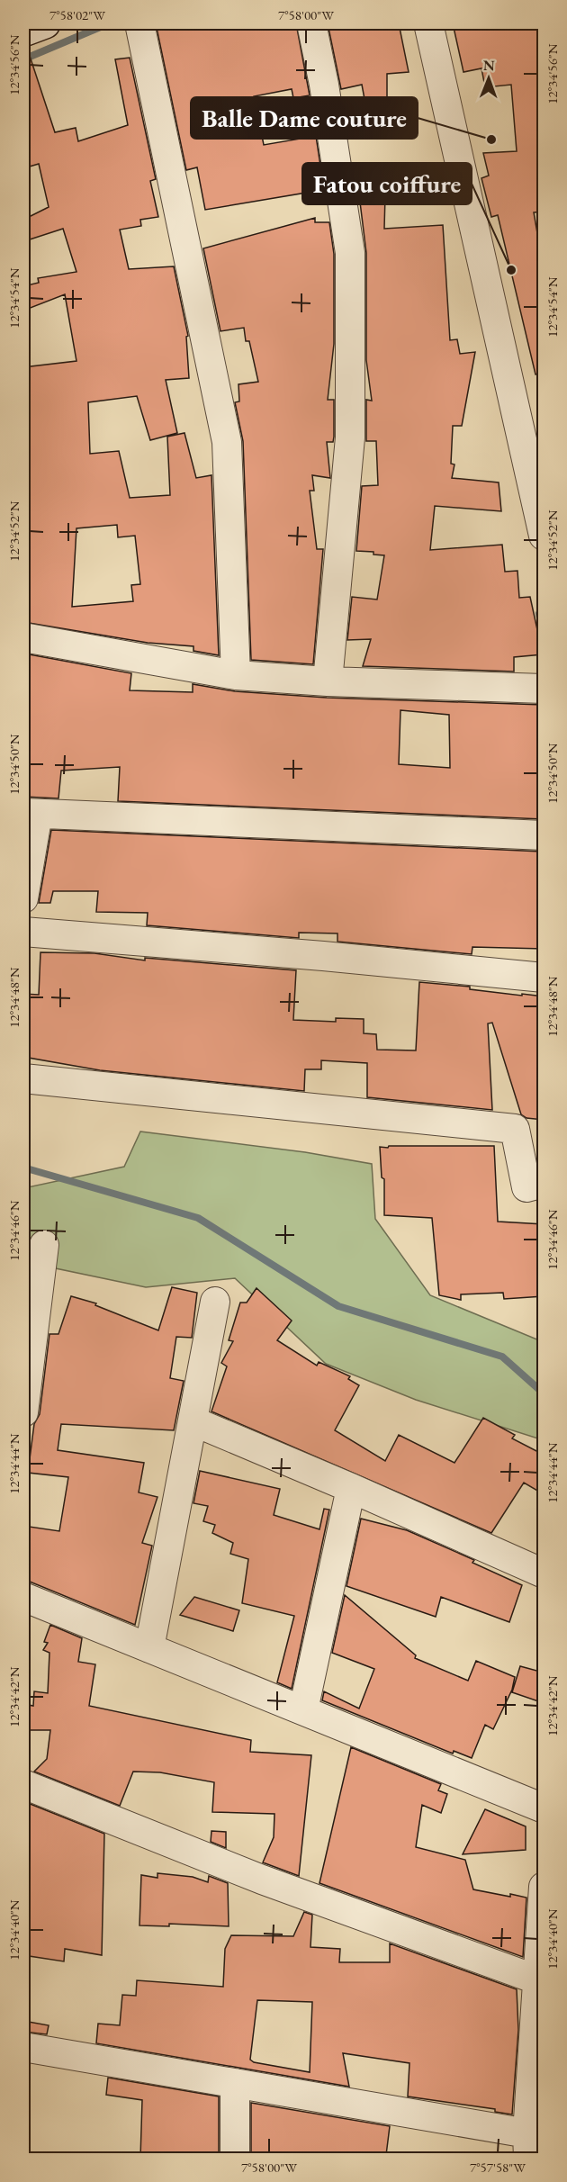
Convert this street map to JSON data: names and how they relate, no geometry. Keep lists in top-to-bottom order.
{
  "places": ["Balle Dame couture", "Fatou coiffure"],
  "north": "top",
  "coordinates": [
    "7°58'02\"W",
    "7°58'00\"W",
    "12°34'56\"N",
    "12°34'54\"N",
    "12°34'52\"N",
    "12°34'50\"N",
    "12°34'48\"N",
    "12°34'46\"N",
    "12°34'44\"N",
    "12°34'42\"N",
    "12°34'40\"N",
    "7°57'58\"W"
  ]
}
